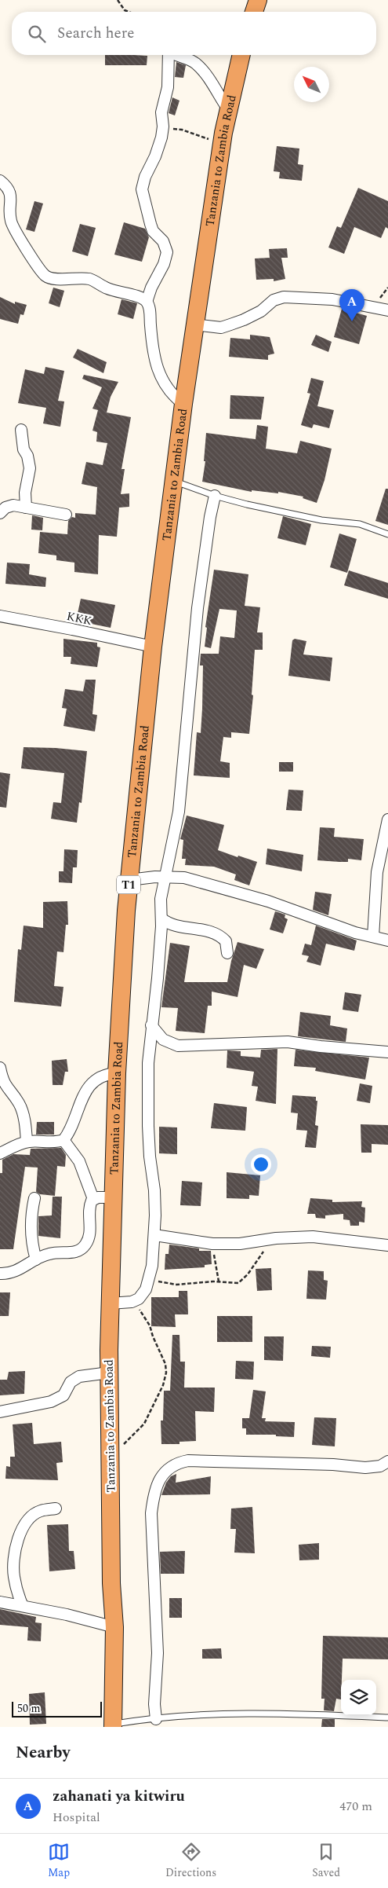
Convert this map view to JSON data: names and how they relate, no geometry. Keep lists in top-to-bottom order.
{
  "streets": {
    "highway": ["Tanzania to Zambia Road", "T1"],
    "street": ["KKK"]
  },
  "crossings": [
    ["Tanzania to Zambia Road", "KKK"]
  ],
  "scale_bar": "50 m",
  "north": "top left",
  "page": {
    "search": "Search here",
    "pins": "A",
    "scale": "50 m",
    "heading": "Nearby",
    "list": [
      {
        "mark": "A",
        "name": "zahanati ya kitwiru",
        "note": "Hospital",
        "value": "470 m"
      }
    ],
    "nav": ["Map", "Directions", "Saved"]
  }
}
